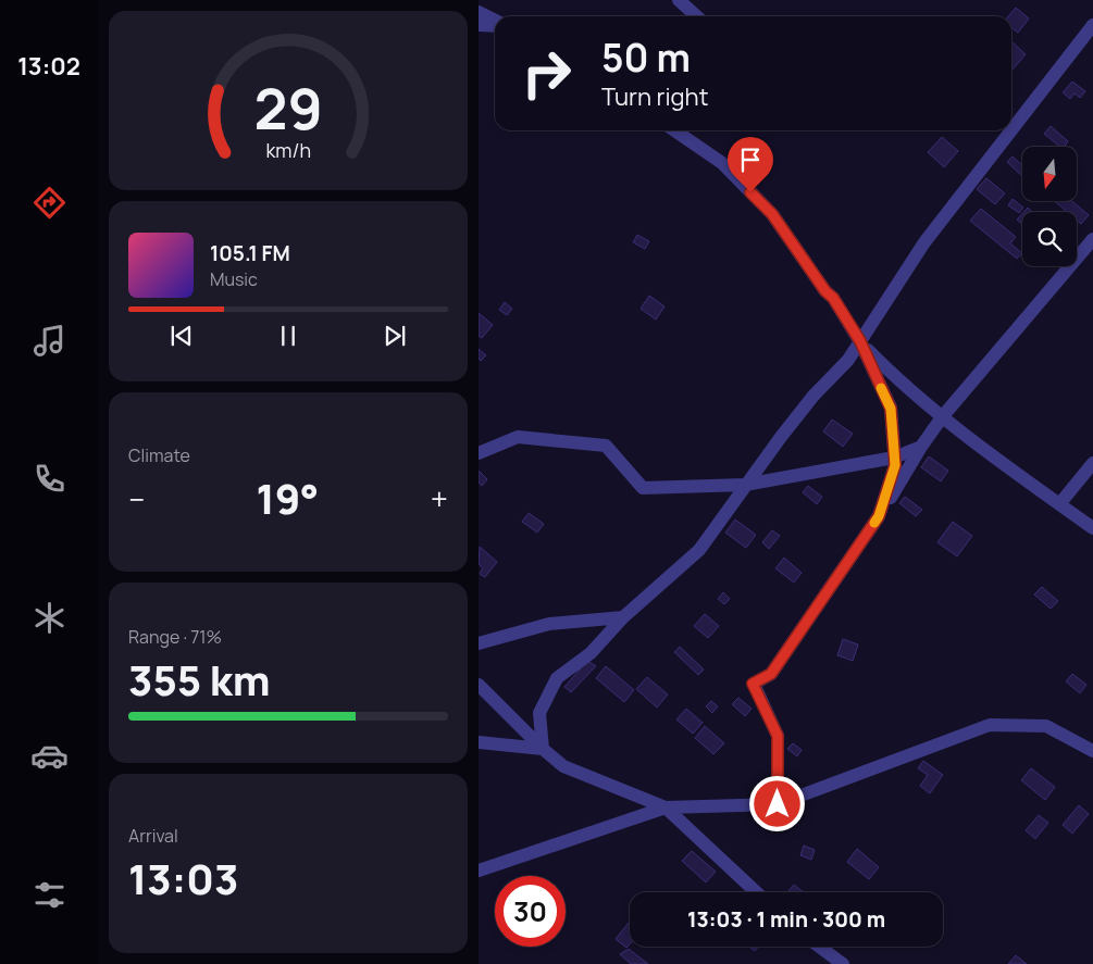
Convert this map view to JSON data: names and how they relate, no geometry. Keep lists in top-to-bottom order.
{
  "north": "bottom",
  "page": {
    "tabs": "13:02",
    "turn": ["50 m", "Turn right"],
    "song": ["105.1 FM", "Music"],
    "tile": [
      "Climate",
      ["Range · 71%", "355 km"],
      ["Arrival", "13:03"]
    ],
    "heat": ["−", "19°", "+"],
    "limit": "30",
    "trip": "13:03 · 1 min · 300 m",
    "gauge": ["29", "km/h"]
  }
}
